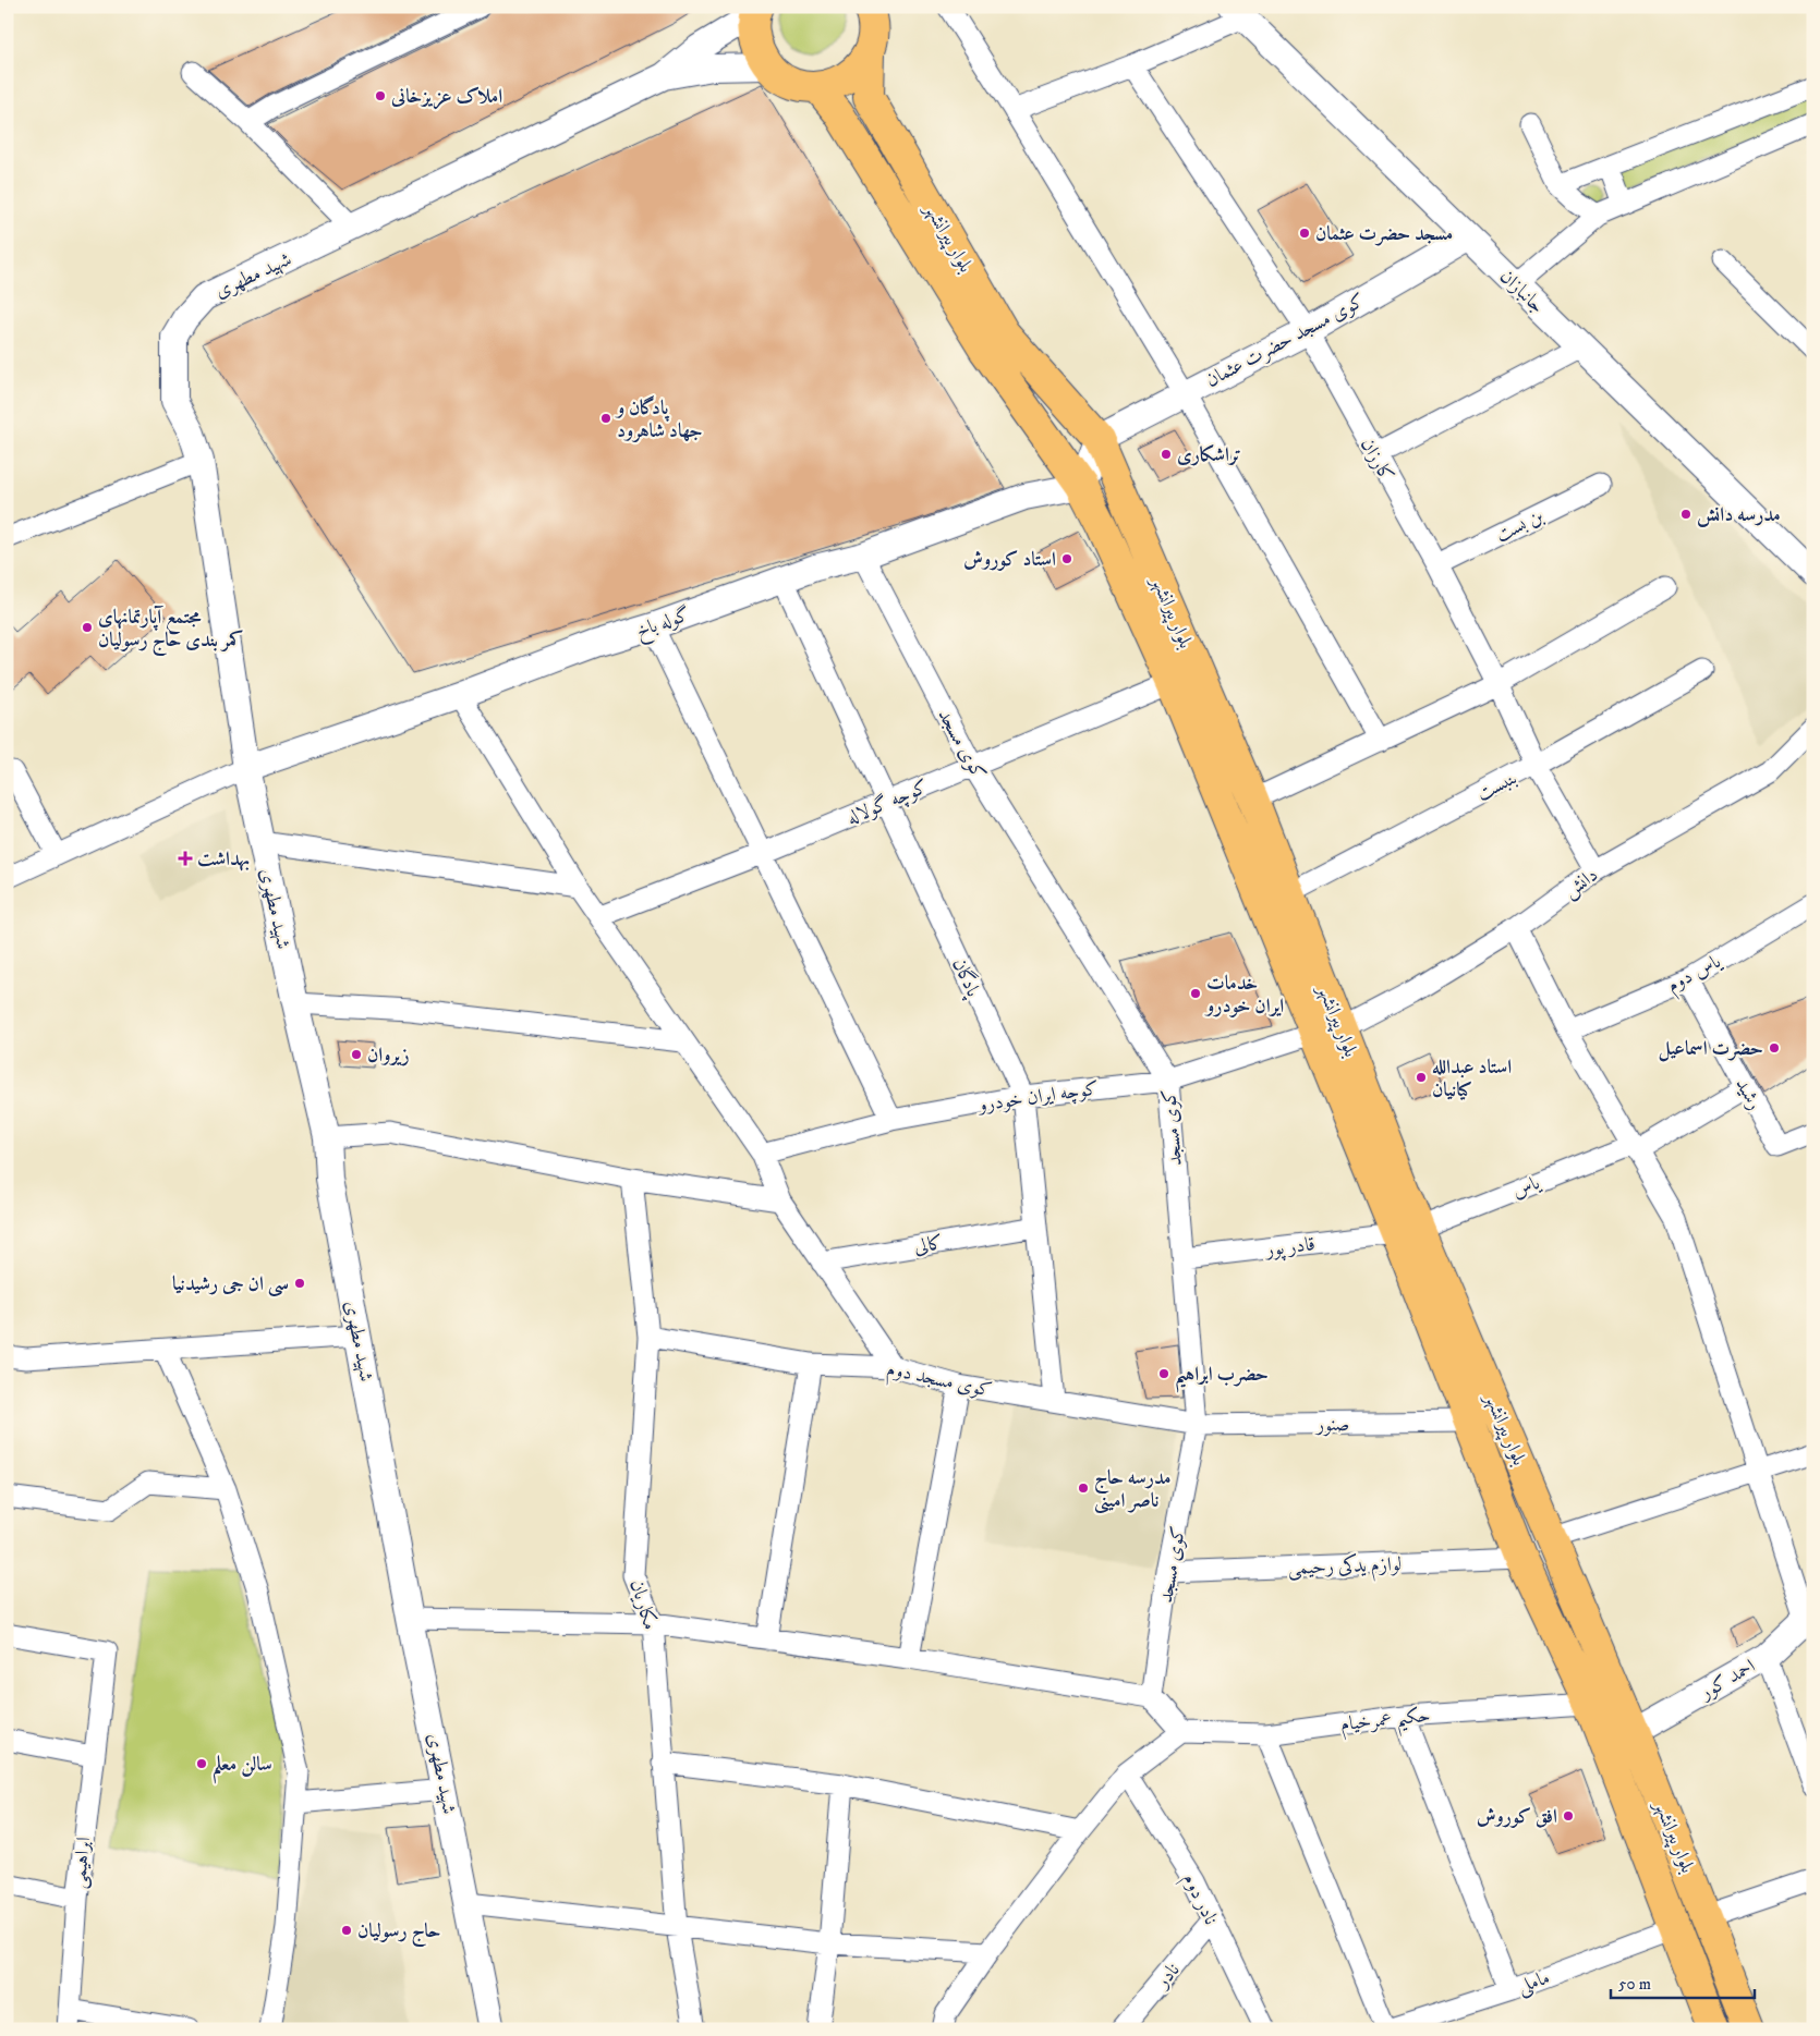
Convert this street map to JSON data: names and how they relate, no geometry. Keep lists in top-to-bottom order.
{
  "streets": {
    "main road": ["بلوار پیرانشهر"],
    "street": [
      "شهید مطهری",
      "جانبازان",
      "کوی مسجد حضرت عثمان",
      "کارزان",
      "بن بست",
      "گوله باخ",
      "کوی مسجد",
      "بنبست",
      "کوچه گولاله",
      "دانش",
      "یاس دوم",
      "پادگان",
      "رشید",
      "کوچه ایران خودرو",
      "یاس",
      "کالی",
      "قادر پور",
      "کوی مسجد دوم",
      "صنور",
      "لوازم یدکی رحیمی",
      "مکاریان",
      "احمد کور",
      "حکیم عمرخیام",
      "ابراهیمی",
      "نادر دوم",
      "نادر",
      "ماملی"
    ]
  },
  "crossings": [
    ["بلوار پیرانشهر", "کوی مسجد حضرت عثمان"],
    ["بلوار پیرانشهر", "گوله باخ"],
    ["بلوار پیرانشهر", "بنبست"],
    ["بلوار پیرانشهر", "کوچه گولاله"],
    ["بلوار پیرانشهر", "دانش"],
    ["بلوار پیرانشهر", "کوچه ایران خودرو"],
    ["بلوار پیرانشهر", "یاس"],
    ["بلوار پیرانشهر", "قادر پور"],
    ["بلوار پیرانشهر", "صنور"],
    ["بلوار پیرانشهر", "لوازم یدکی رحیمی"],
    ["بلوار پیرانشهر", "احمد کور"],
    ["بلوار پیرانشهر", "حکیم عمرخیام"],
    ["بلوار پیرانشهر", "ماملی"],
    ["شهید مطهری", "گوله باخ"],
    ["جانبازان", "کوی مسجد حضرت عثمان"],
    ["کوی مسجد حضرت عثمان", "کارزان"],
    ["کارزان", "بن بست"],
    ["کارزان", "بنبست"],
    ["کارزان", "دانش"],
    ["گوله باخ", "کوی مسجد"],
    ["گوله باخ", "پادگان"],
    ["کوی مسجد", "کوچه گولاله"],
    ["کوی مسجد", "کوچه ایران خودرو"],
    ["کوی مسجد", "قادر پور"],
    ["کوی مسجد", "کوی مسجد دوم"],
    ["کوی مسجد", "صنور"],
    ["کوی مسجد", "لوازم یدکی رحیمی"],
    ["کوچه گولاله", "پادگان"],
    ["دانش", "کوچه ایران خودرو"],
    ["یاس دوم", "رشید"],
    ["پادگان", "کوچه ایران خودرو"],
    ["پادگان", "کالی"],
    ["پادگان", "کوی مسجد دوم"],
    ["رشید", "یاس"],
    ["یاس", "قادر پور"],
    ["کوی مسجد دوم", "صنور"],
    ["کوی مسجد دوم", "مکاریان"],
    ["نادر دوم", "نادر"]
  ],
  "places": {
    "other": [
      "املاک عزیزخانی",
      "مسجد حضرت عثمان",
      "پادگان و جهاد شاهرود",
      "تراشکاری",
      "مدرسه دانش",
      "استاد کوروش",
      "مجتمع آپارتمانهای کمر بندی حاج رسولیان",
      "خدمات ایران خودرو",
      "حضرت اسماعیل",
      "زیروان",
      "استاد عبدالله کیانیان",
      "سی ان جی رشیدنیا",
      "حضرب ابراهیم",
      "مدرسه حاج ناصر امینی",
      "سالن معلم",
      "افق کوروش",
      "حاج رسولیان"
    ],
    "health": ["بهداشت"]
  },
  "scale_bar": "50 m"
}
